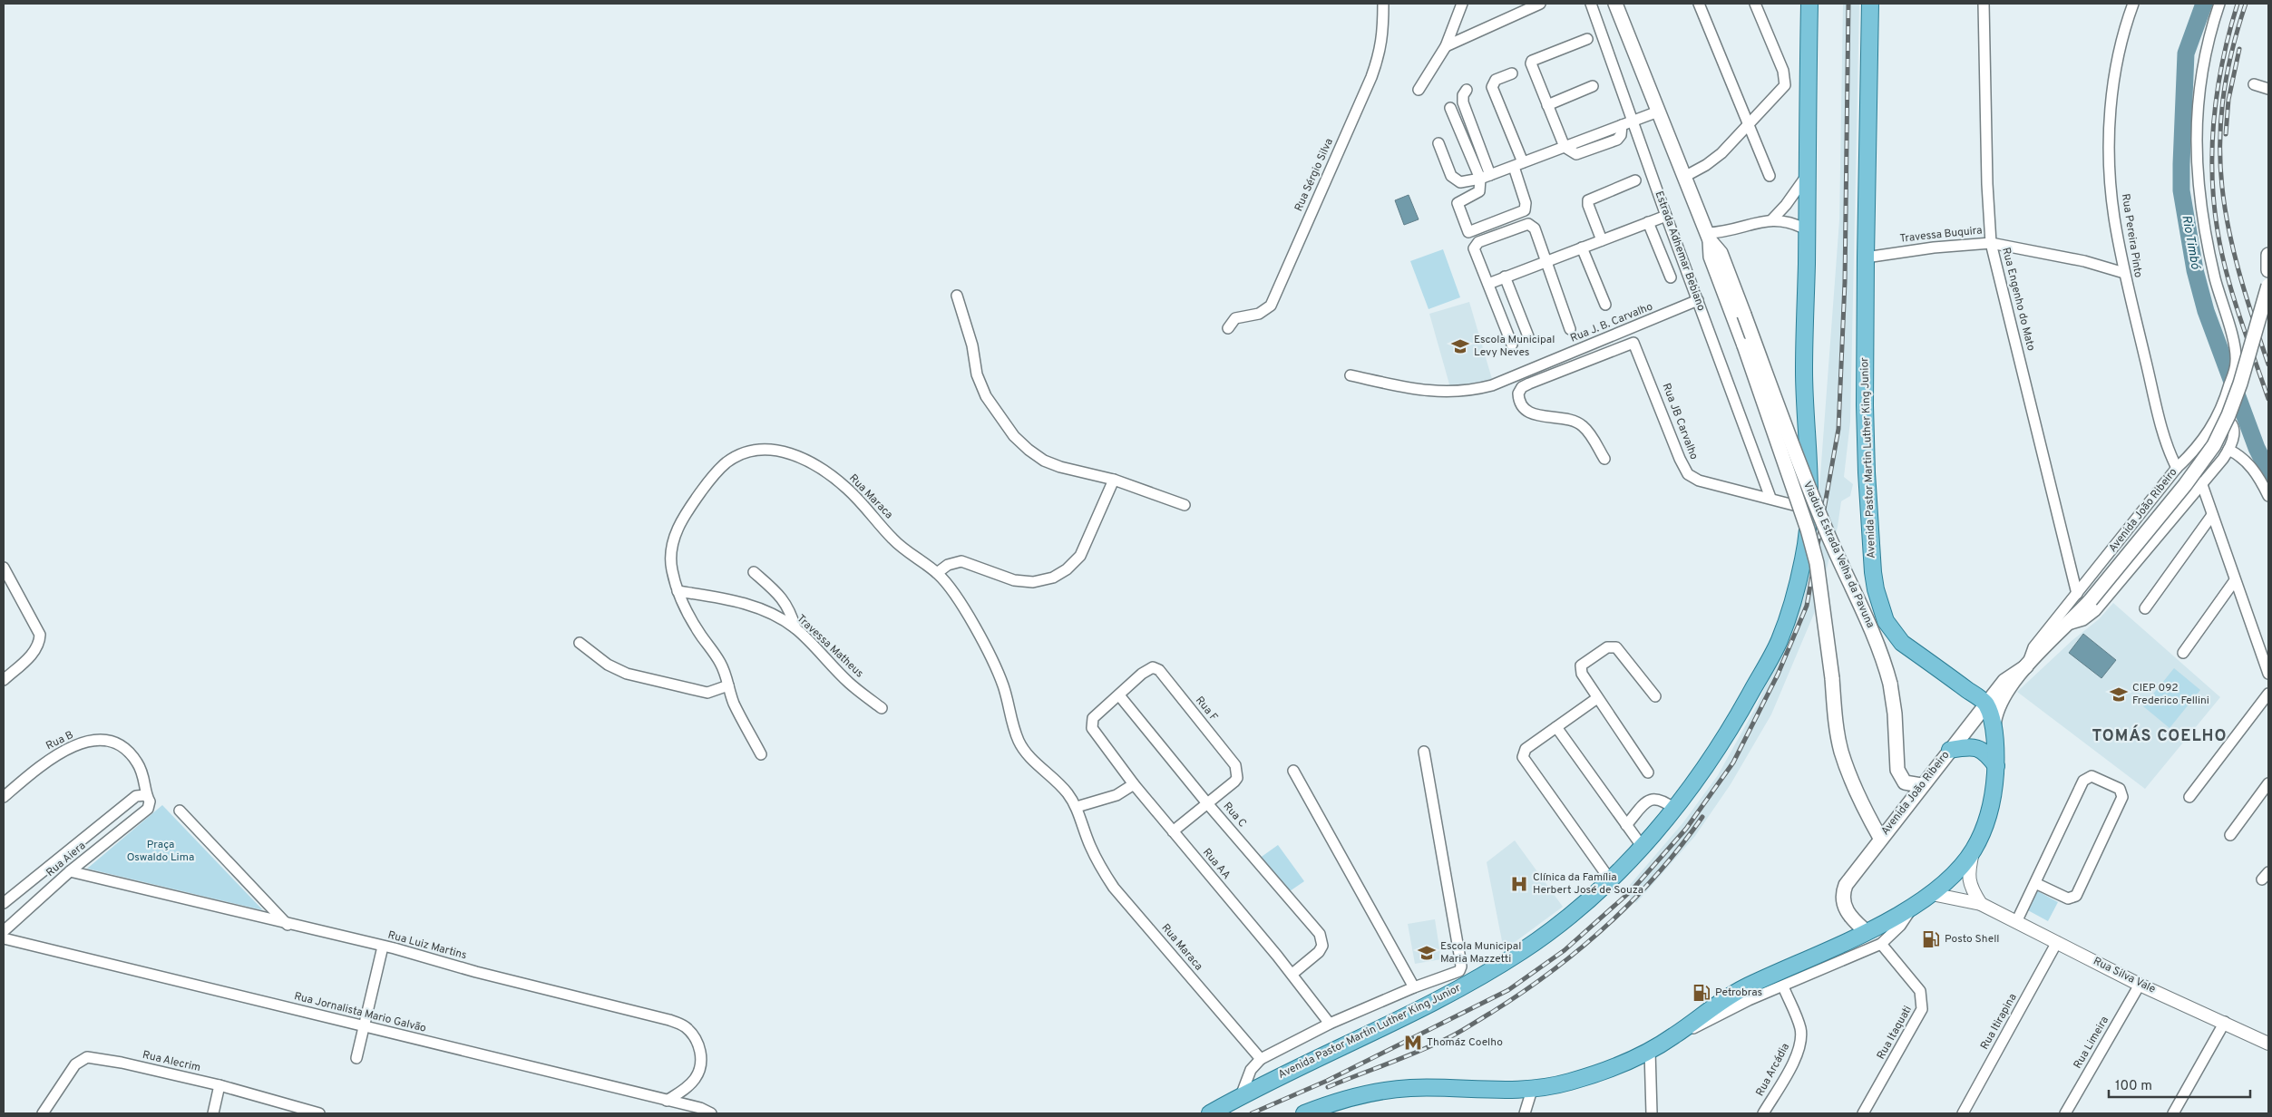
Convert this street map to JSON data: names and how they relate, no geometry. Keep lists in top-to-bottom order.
{
  "streets": {
    "main road": ["Avenida Pastor Martin Luther King Junior", "Avenida João Ribeiro", "Viaduto Estrada Velha da Pavuna"],
    "street": [
      "Rua Sérgio Silva",
      "Travessa Buquira",
      "Rua Pereira Pinto",
      "Estrada Adhemar Bebiano",
      "Rua Engenho do Mato",
      "Rua J. B. Carvalho",
      "Rua JB Carvalho",
      "Rua Maraca",
      "Travessa Matheus",
      "Rua F",
      "Rua B",
      "Rua C",
      "Rua Aiera",
      "Rua AA",
      "Rua Luiz Martins",
      "Rua Silva Vale",
      "Rua Jornalista Mario Galvão",
      "Rua Itirapina",
      "Rua Itaquati",
      "Rua Limeira",
      "Rua Alecrim",
      "Rua Arcádia"
    ]
  },
  "crossings": [
    ["Travessa Buquira", "Rua Pereira Pinto"],
    ["Travessa Buquira", "Rua Engenho do Mato"],
    ["Travessa Buquira", "Avenida Pastor Martin Luther King Junior"],
    ["Rua Pereira Pinto", "Avenida João Ribeiro"],
    ["Estrada Adhemar Bebiano", "Rua J. B. Carvalho"],
    ["Estrada Adhemar Bebiano", "Rua JB Carvalho"],
    ["Rua Engenho do Mato", "Avenida João Ribeiro"],
    ["Rua JB Carvalho", "Avenida Pastor Martin Luther King Junior"],
    ["Avenida Pastor Martin Luther King Junior", "Avenida João Ribeiro"],
    ["Rua Maraca", "Travessa Matheus"],
    ["Avenida João Ribeiro", "Viaduto Estrada Velha da Pavuna"],
    ["Rua F", "Rua C"],
    ["Rua F", "Rua AA"],
    ["Rua B", "Rua Aiera"],
    ["Rua C", "Rua AA"],
    ["Rua Aiera", "Rua Luiz Martins"],
    ["Rua Luiz Martins", "Rua Jornalista Mario Galvão"],
    ["Rua Silva Vale", "Rua Itirapina"],
    ["Rua Silva Vale", "Rua Limeira"]
  ],
  "districts": ["TOMÁS COELHO"],
  "water": ["Rio Timbó"],
  "parks": ["Praça Oswaldo Lima"],
  "places": {
    "school or university": ["Escola Municipal Levy Neves", "CIEP 092 Frederico Fellini", "Escola Municipal Maria Mazzetti"],
    "hospital": ["Clínica da Família Herbert José de Souza"],
    "fuel station": ["Posto Shell", "Petrobras"],
    "metro station": ["Thomáz Coelho"]
  },
  "scale_bar": "100 m"
}
